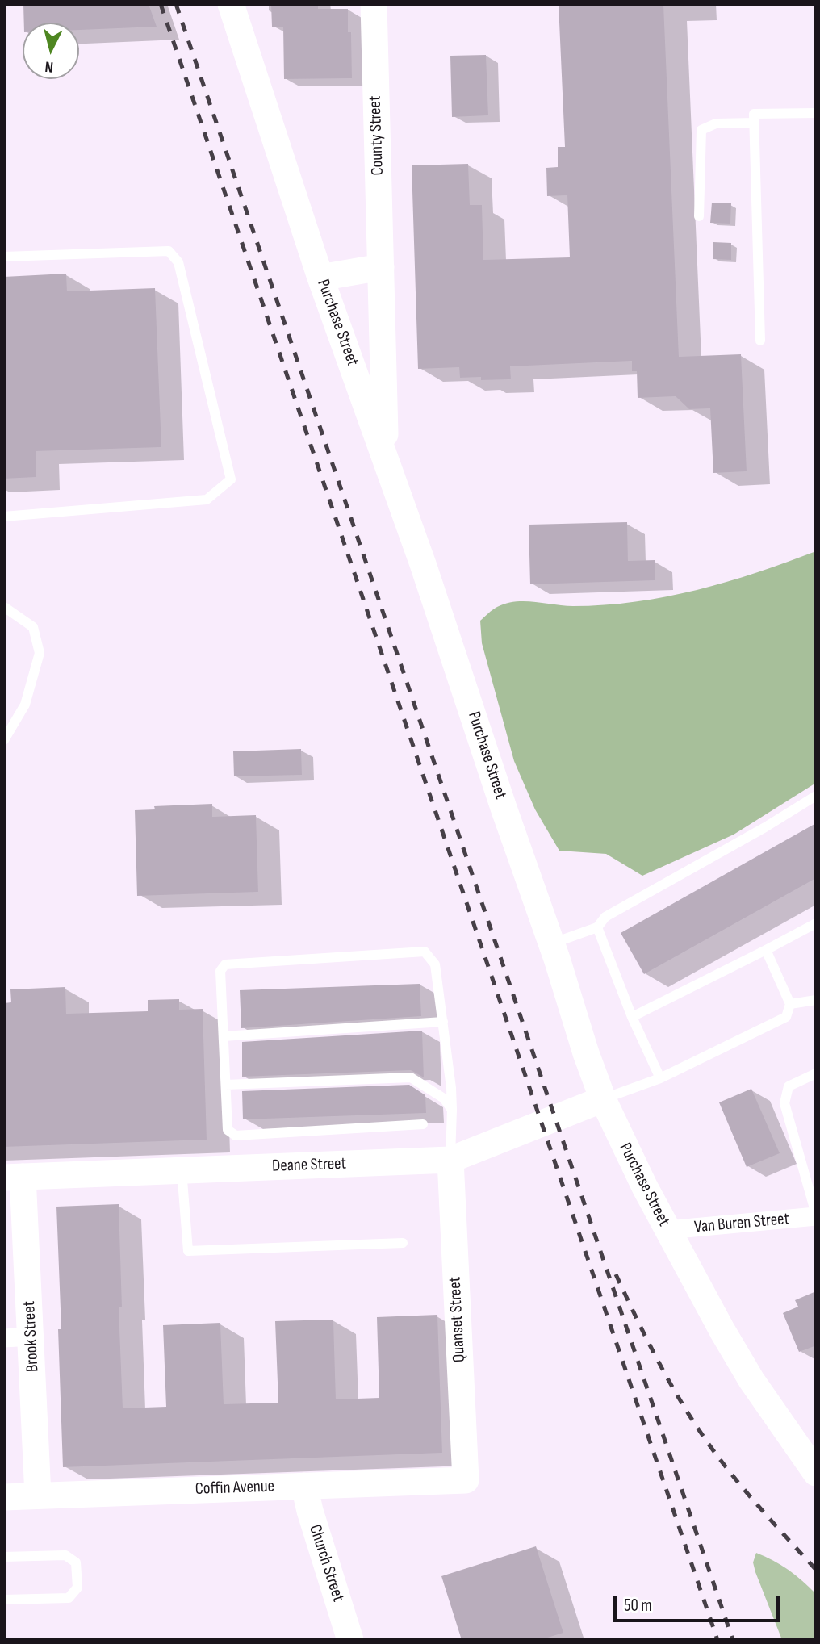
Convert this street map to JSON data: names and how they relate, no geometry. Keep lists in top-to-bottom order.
{
  "streets": {
    "main road": [
      "County Street",
      "Purchase Street",
      "Deane Street",
      "Quanset Street",
      "Brook Street",
      "Coffin Avenue",
      "Church Street"
    ],
    "street": ["Van Buren Street"]
  },
  "crossings": [
    ["County Street", "Purchase Street"],
    ["Purchase Street", "Deane Street"],
    ["Purchase Street", "Van Buren Street"],
    ["Deane Street", "Quanset Street"],
    ["Deane Street", "Brook Street"],
    ["Quanset Street", "Coffin Avenue"],
    ["Brook Street", "Coffin Avenue"],
    ["Coffin Avenue", "Church Street"]
  ],
  "scale_bar": "50 m",
  "north": "bottom"
}
